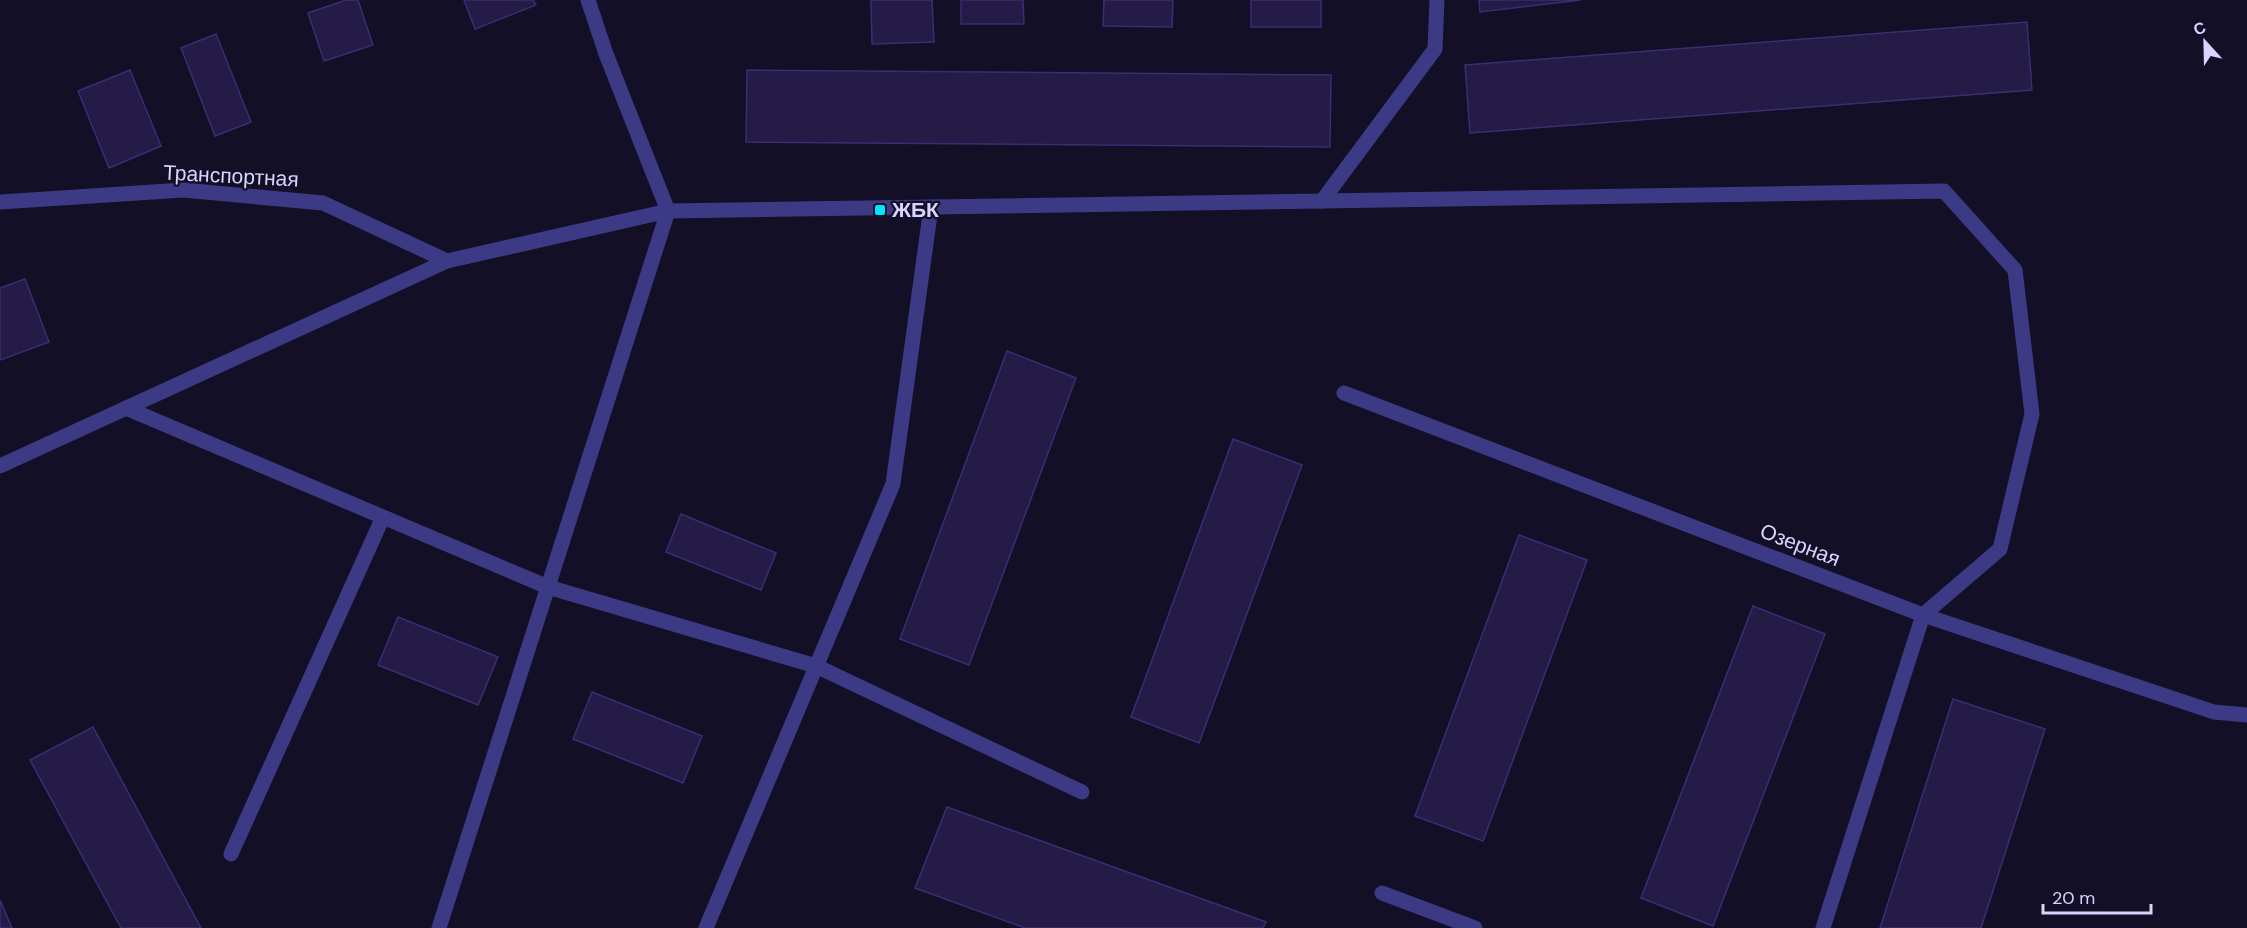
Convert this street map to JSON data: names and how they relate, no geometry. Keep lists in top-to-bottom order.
{
  "streets": {
    "street": ["Транспортная", "Озерная"]
  },
  "places": {
    "transit": ["ЖБК"]
  },
  "scale_bar": "20 m",
  "north": "top"
}
